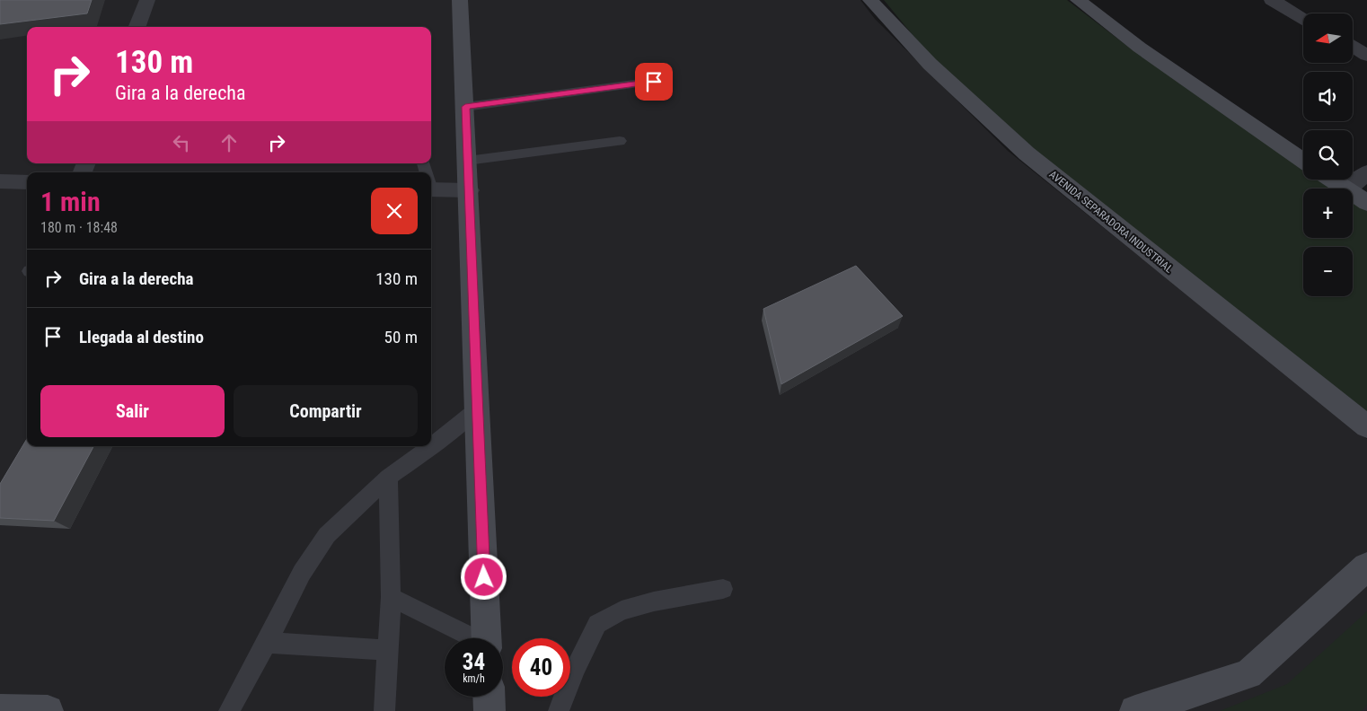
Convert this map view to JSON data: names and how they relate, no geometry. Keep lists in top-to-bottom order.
{
  "streets": {
    "main road": ["AVENIDA SEPARADORA INDUSTRIAL"]
  },
  "north": "left",
  "page": {
    "map_buttons": ["+", "−"],
    "turn": ["130 m", "Gira a la derecha"],
    "heading": ["1 min", "180 m · 18:48"],
    "list": [
      {
        "name": "Gira a la derecha",
        "value": "130 m"
      },
      {
        "name": "Llegada al destino",
        "value": "50 m"
      }
    ],
    "buttons": ["Salir", "Compartir"],
    "speed": "34 km/h",
    "limit": "40"
  }
}
